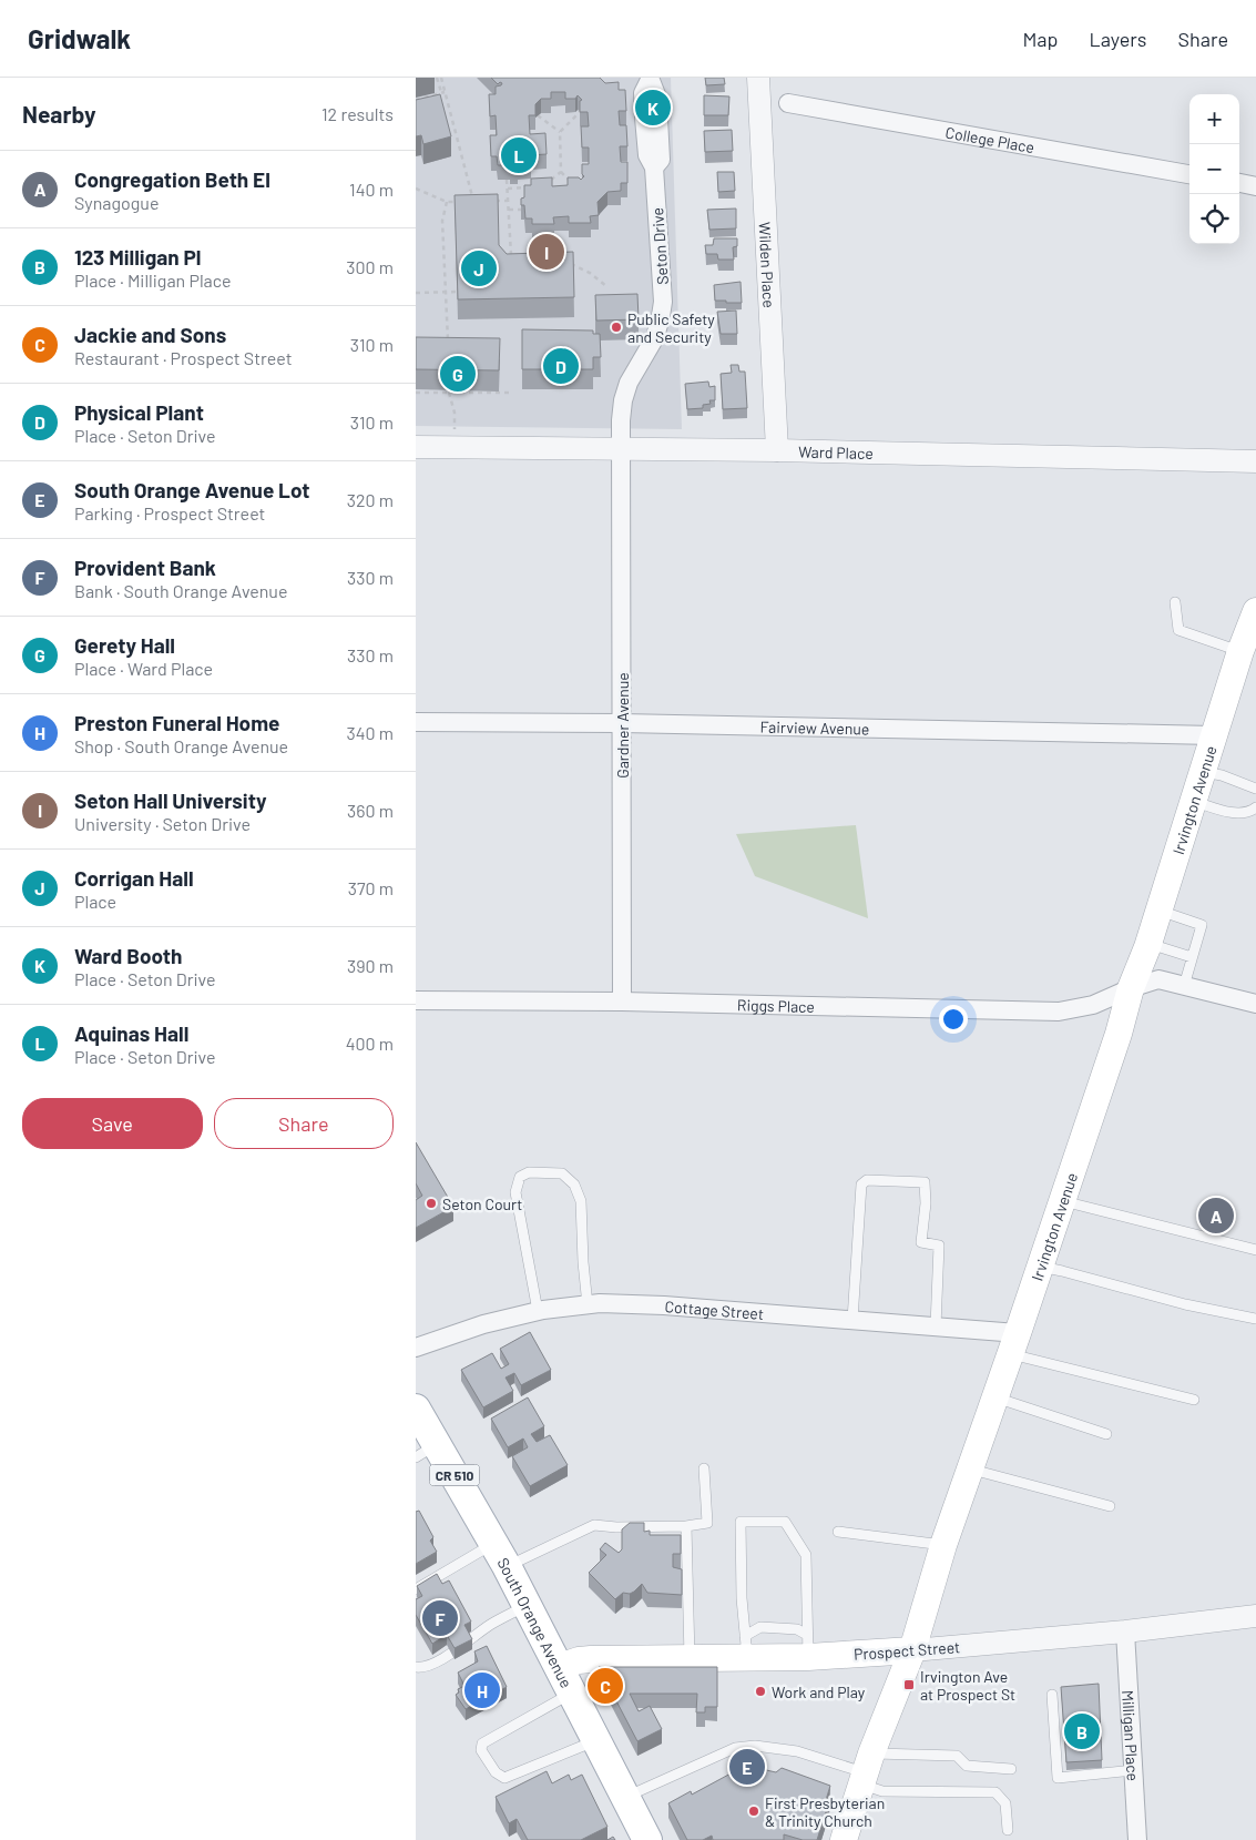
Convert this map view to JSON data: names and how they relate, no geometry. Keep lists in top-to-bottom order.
{
  "streets": {
    "main road": [
      "Irvington Avenue",
      "CR 510",
      "South Orange Avenue",
      "Prospect Street"
    ],
    "street": [
      "College Place",
      "Seton Drive",
      "Wilden Place",
      "Ward Place",
      "Gardner Avenue",
      "Fairview Avenue",
      "Riggs Place",
      "Cottage Street",
      "Milligan Place"
    ]
  },
  "crossings": [
    ["Seton Drive", "Ward Place"],
    ["Seton Drive", "Gardner Avenue"],
    ["Wilden Place", "Ward Place"],
    ["Ward Place", "Gardner Avenue"],
    ["Gardner Avenue", "Fairview Avenue"],
    ["Gardner Avenue", "Riggs Place"],
    ["Fairview Avenue", "Irvington Avenue"],
    ["Irvington Avenue", "Riggs Place"],
    ["Irvington Avenue", "Cottage Street"],
    ["Irvington Avenue", "Prospect Street"],
    ["South Orange Avenue", "Prospect Street"],
    ["Prospect Street", "Milligan Place"]
  ],
  "places": {
    "other": [
      "Public Safety and Security",
      "Seton Court",
      "Work and Play",
      "First Presbyterian & Trinity Church"
    ],
    "transit": ["Irvington Ave at Prospect St"]
  },
  "page": {
    "header": "Gridwalk",
    "nav": ["Map", "Layers", "Share"],
    "heading": ["Nearby", "12 results"],
    "pins": [
      "K",
      "L",
      "I",
      "J",
      "D",
      "G",
      "A",
      "F",
      "C",
      "H",
      "B",
      "E"
    ],
    "map_buttons": ["+", "−"],
    "list": [
      {
        "mark": "A",
        "name": "Congregation Beth El",
        "note": "Synagogue",
        "value": "140 m"
      },
      {
        "mark": "B",
        "name": "123 Milligan Pl",
        "note": "Place · Milligan Place",
        "value": "300 m"
      },
      {
        "mark": "C",
        "name": "Jackie and Sons",
        "note": "Restaurant · Prospect Street",
        "value": "310 m"
      },
      {
        "mark": "D",
        "name": "Physical Plant",
        "note": "Place · Seton Drive",
        "value": "310 m"
      },
      {
        "mark": "E",
        "name": "South Orange Avenue Lot",
        "note": "Parking · Prospect Street",
        "value": "320 m"
      },
      {
        "mark": "F",
        "name": "Provident Bank",
        "note": "Bank · South Orange Avenue",
        "value": "330 m"
      },
      {
        "mark": "G",
        "name": "Gerety Hall",
        "note": "Place · Ward Place",
        "value": "330 m"
      },
      {
        "mark": "H",
        "name": "Preston Funeral Home",
        "note": "Shop · South Orange Avenue",
        "value": "340 m"
      },
      {
        "mark": "I",
        "name": "Seton Hall University",
        "note": "University · Seton Drive",
        "value": "360 m"
      },
      {
        "mark": "J",
        "name": "Corrigan Hall",
        "note": "Place",
        "value": "370 m"
      },
      {
        "mark": "K",
        "name": "Ward Booth",
        "note": "Place · Seton Drive",
        "value": "390 m"
      },
      {
        "mark": "L",
        "name": "Aquinas Hall",
        "note": "Place · Seton Drive",
        "value": "400 m"
      }
    ],
    "buttons": ["Save", "Share"]
  }
}
